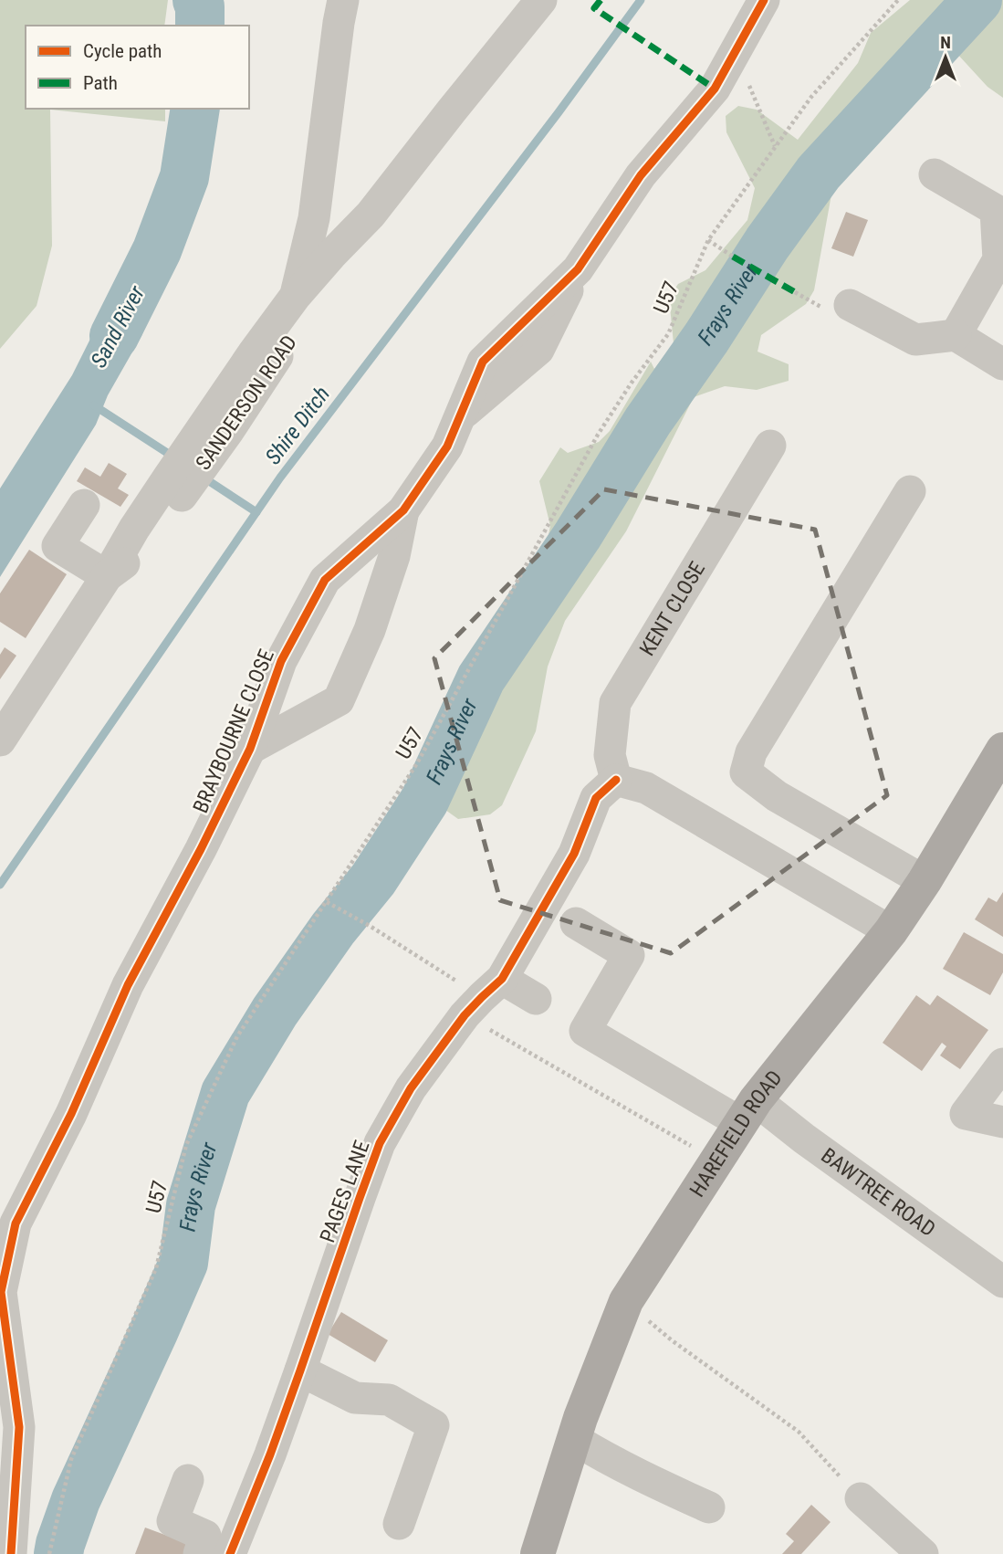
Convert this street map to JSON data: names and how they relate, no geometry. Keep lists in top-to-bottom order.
{
  "streets": {
    "main road": ["HAREFIELD ROAD"],
    "street": [
      "SANDERSON ROAD",
      "KENT CLOSE",
      "BRAYBOURNE CLOSE",
      "PAGES LANE",
      "BAWTREE ROAD"
    ],
    "path": ["U57"]
  },
  "crossings": [
    ["KENT CLOSE", "PAGES LANE"],
    ["HAREFIELD ROAD", "BAWTREE ROAD"]
  ],
  "water": ["Frays River", "Sand River", "Shire Ditch"],
  "legend": ["Cycle path", "Path"],
  "north": "top"
}
